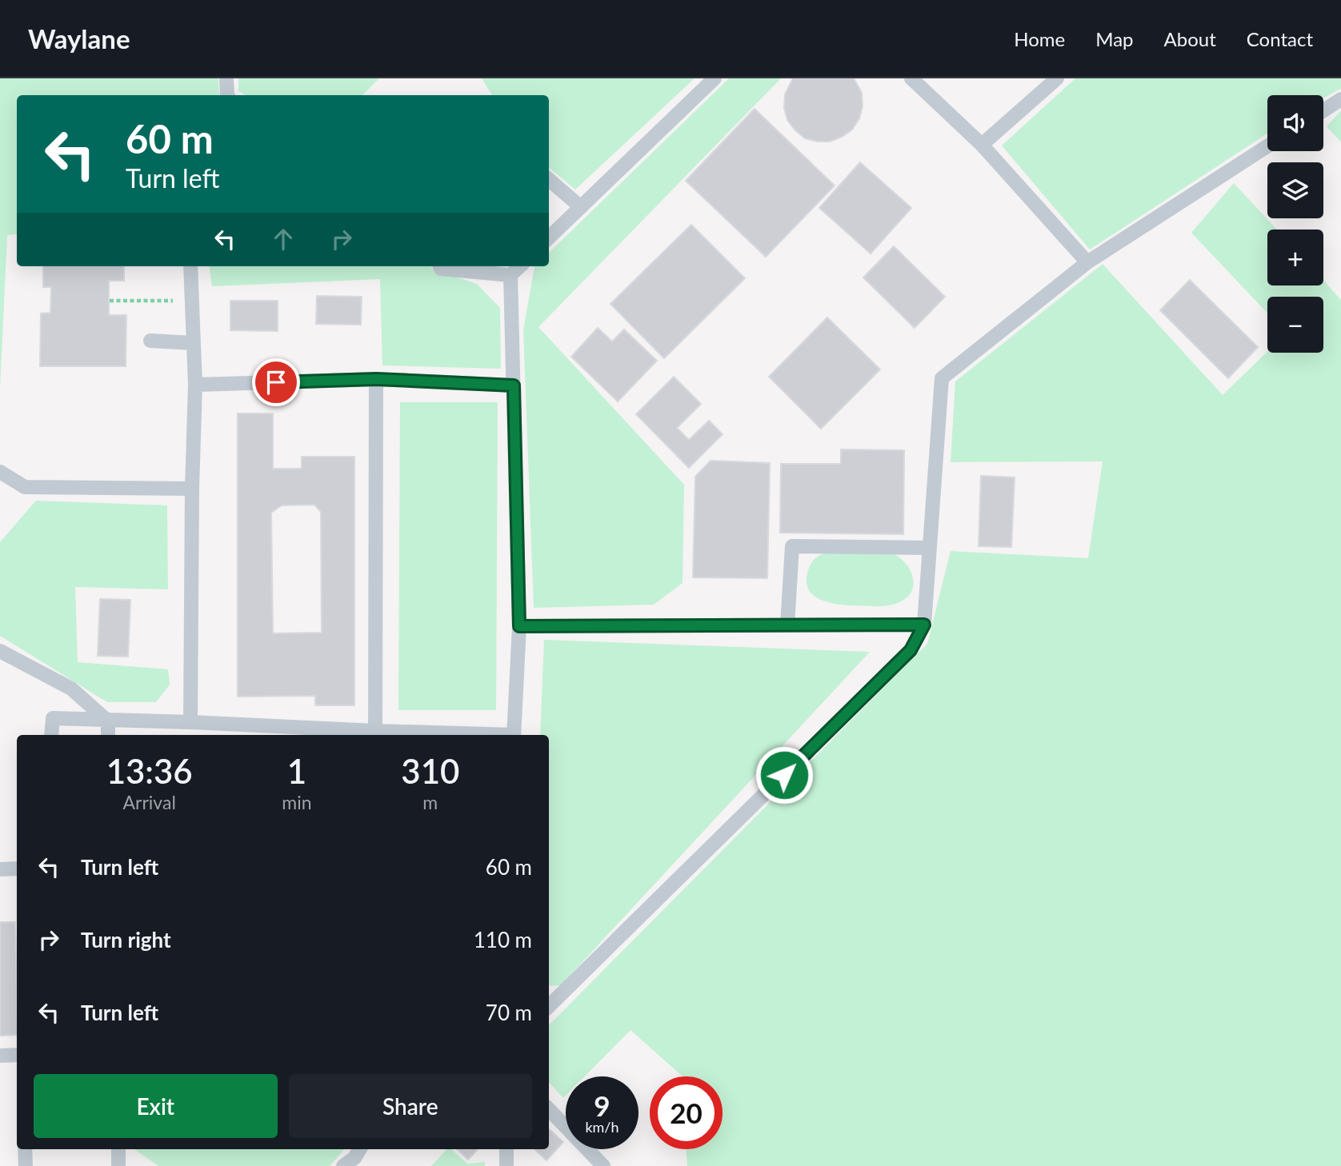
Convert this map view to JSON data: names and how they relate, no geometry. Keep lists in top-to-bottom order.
{
  "page": {
    "header": "Waylane",
    "nav": [
      "Home",
      "Map",
      "About",
      "Contact"
    ],
    "map_buttons": ["+", "−"],
    "turn": ["60 m", "Turn left"],
    "eta": [
      "13:36",
      "Arrival",
      "1",
      "min",
      "310",
      "m"
    ],
    "list": [
      {
        "name": "Turn left",
        "value": "60 m"
      },
      {
        "name": "Turn right",
        "value": "110 m"
      },
      {
        "name": "Turn left",
        "value": "70 m"
      }
    ],
    "buttons": ["Exit", "Share"],
    "speed": "9 km/h",
    "limit": "20"
  }
}
